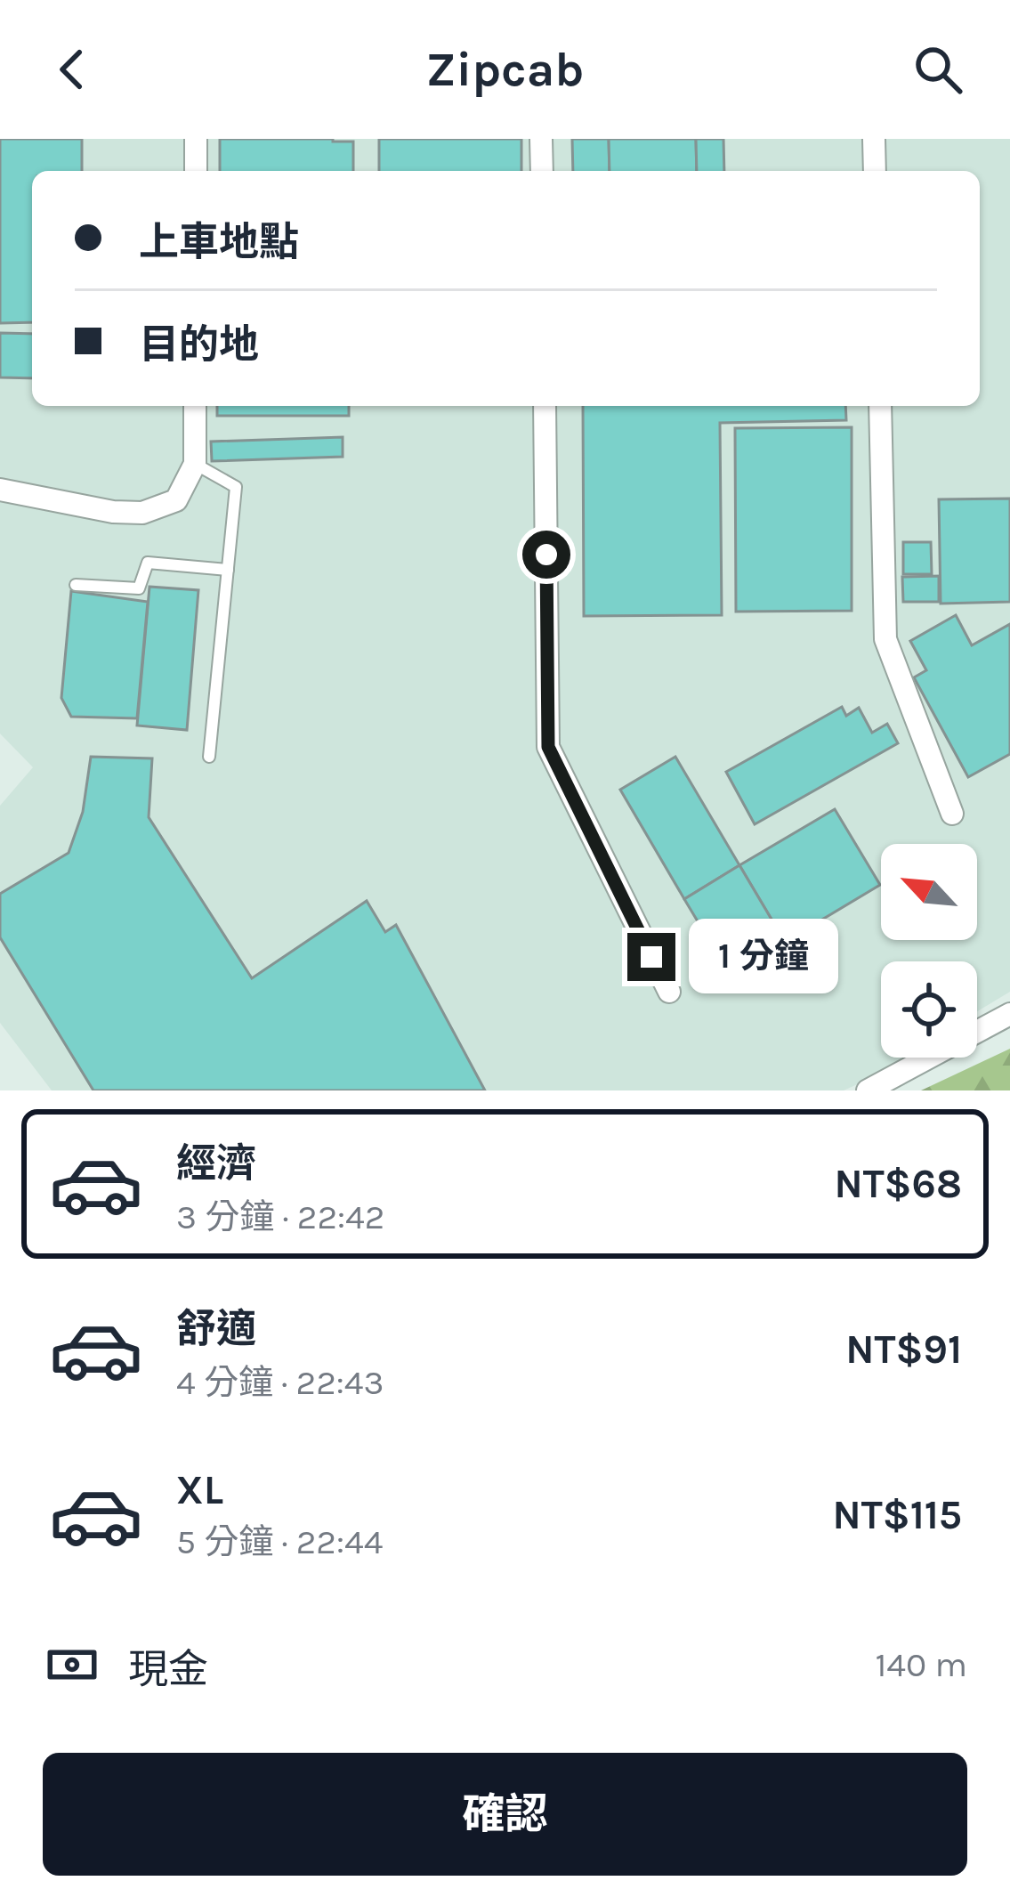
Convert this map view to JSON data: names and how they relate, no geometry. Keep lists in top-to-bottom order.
{
  "north": "top left",
  "page": {
    "header": "Zipcab",
    "banner": ["上車地點", "目的地"],
    "bubble": "1 分鐘",
    "list": [
      {
        "name": "經濟",
        "note": "3 分鐘 · 22:42",
        "value": "NT$68"
      },
      {
        "name": "舒適",
        "note": "4 分鐘 · 22:43",
        "value": "NT$91"
      },
      {
        "name": "XL",
        "note": "5 分鐘 · 22:44",
        "value": "NT$115"
      }
    ],
    "pay": ["現金", "140 m"],
    "buttons": "確認"
  }
}
